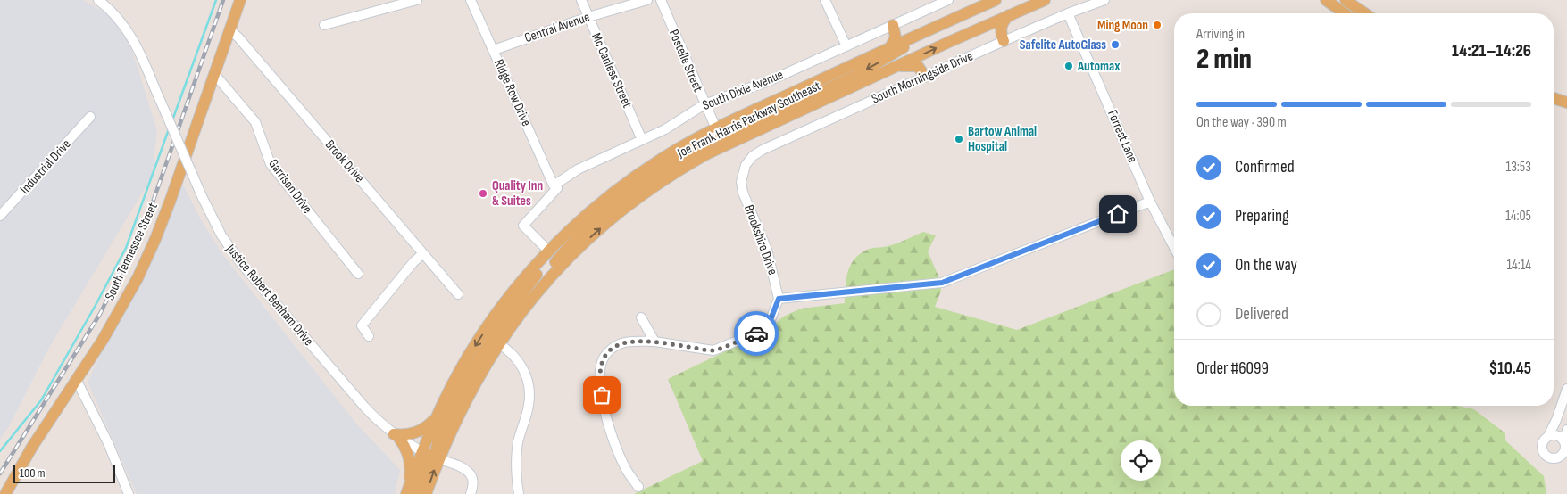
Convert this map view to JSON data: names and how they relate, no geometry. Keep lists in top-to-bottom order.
{
  "streets": {
    "main road": ["Joe Frank Harris Parkway Southeast", "South Tennessee Street"],
    "street": [
      "Central Avenue",
      "Postelle Street",
      "Mc Canless Street",
      "South Morningside Drive",
      "South Dixie Avenue",
      "Ridge Row Drive",
      "Forrest Lane",
      "Brook Drive",
      "Industrial Drive",
      "Garrison Drive",
      "Brookshire Drive",
      "Justice Robert Benham Drive"
    ]
  },
  "crossings": [
    ["Central Avenue", "Mc Canless Street"],
    ["Central Avenue", "Ridge Row Drive"],
    ["Postelle Street", "South Dixie Avenue"],
    ["Postelle Street", "Joe Frank Harris Parkway Southeast"],
    ["Mc Canless Street", "South Dixie Avenue"],
    ["South Morningside Drive", "Forrest Lane"],
    ["South Morningside Drive", "Brookshire Drive"],
    ["South Dixie Avenue", "Ridge Row Drive"],
    ["South Dixie Avenue", "Joe Frank Harris Parkway Southeast"],
    ["Joe Frank Harris Parkway Southeast", "Justice Robert Benham Drive"],
    ["Brook Drive", "South Tennessee Street"],
    ["Garrison Drive", "South Tennessee Street"]
  ],
  "places": [
    "Ming Moon",
    "Safelite AutoGlass",
    "Automax",
    "Bartow Animal Hospital",
    "Quality Inn & Suites"
  ],
  "scale_bar": "100 m",
  "page": {
    "heading": ["2 min", "Arriving in", "14:21–14:26"],
    "panel": ["Order #6099", "$10.45"],
    "bar": "On the way · 390 m",
    "list": [
      ["Confirmed", "13:53"],
      ["Preparing", "14:05"],
      ["On the way", "14:14"],
      "Delivered"
    ],
    "scale": "100 m"
  }
}
